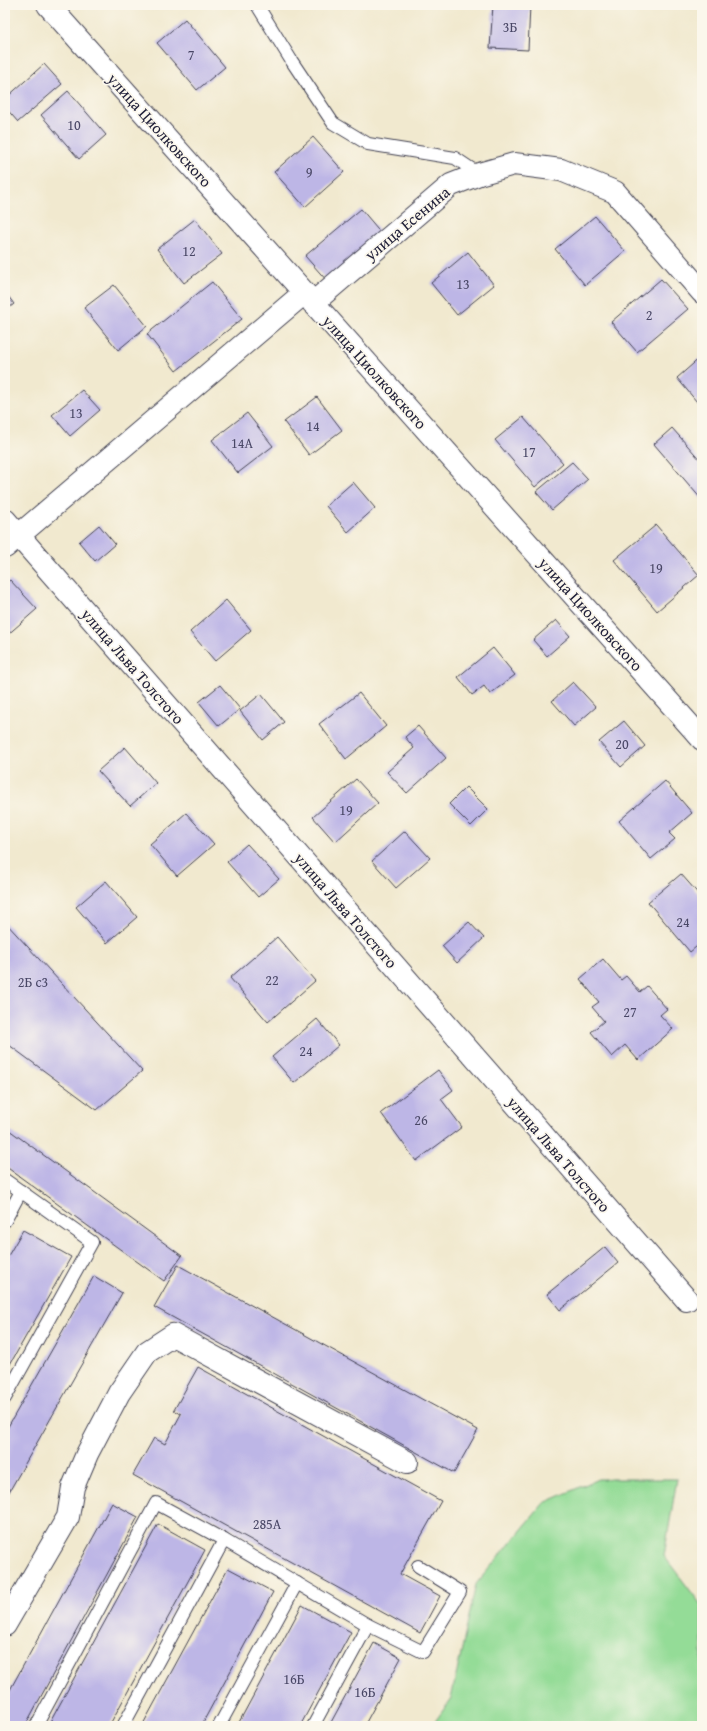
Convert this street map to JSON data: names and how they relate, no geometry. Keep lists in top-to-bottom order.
{
  "streets": {
    "street": ["улица Циолковского", "улица Есенина", "улица Льва Толстого"]
  },
  "crossings": [
    ["улица Циолковского", "улица Есенина"],
    ["улица Есенина", "улица Льва Толстого"]
  ],
  "house_numbers": [
    "3Б",
    "7",
    "10",
    "9",
    "12",
    "13",
    "2",
    "13",
    "14",
    "14А",
    "17",
    "19",
    "20",
    "19",
    "24",
    "22",
    "2Б с3",
    "27",
    "24",
    "26",
    "285А",
    "16Б",
    "16Б"
  ]
}
